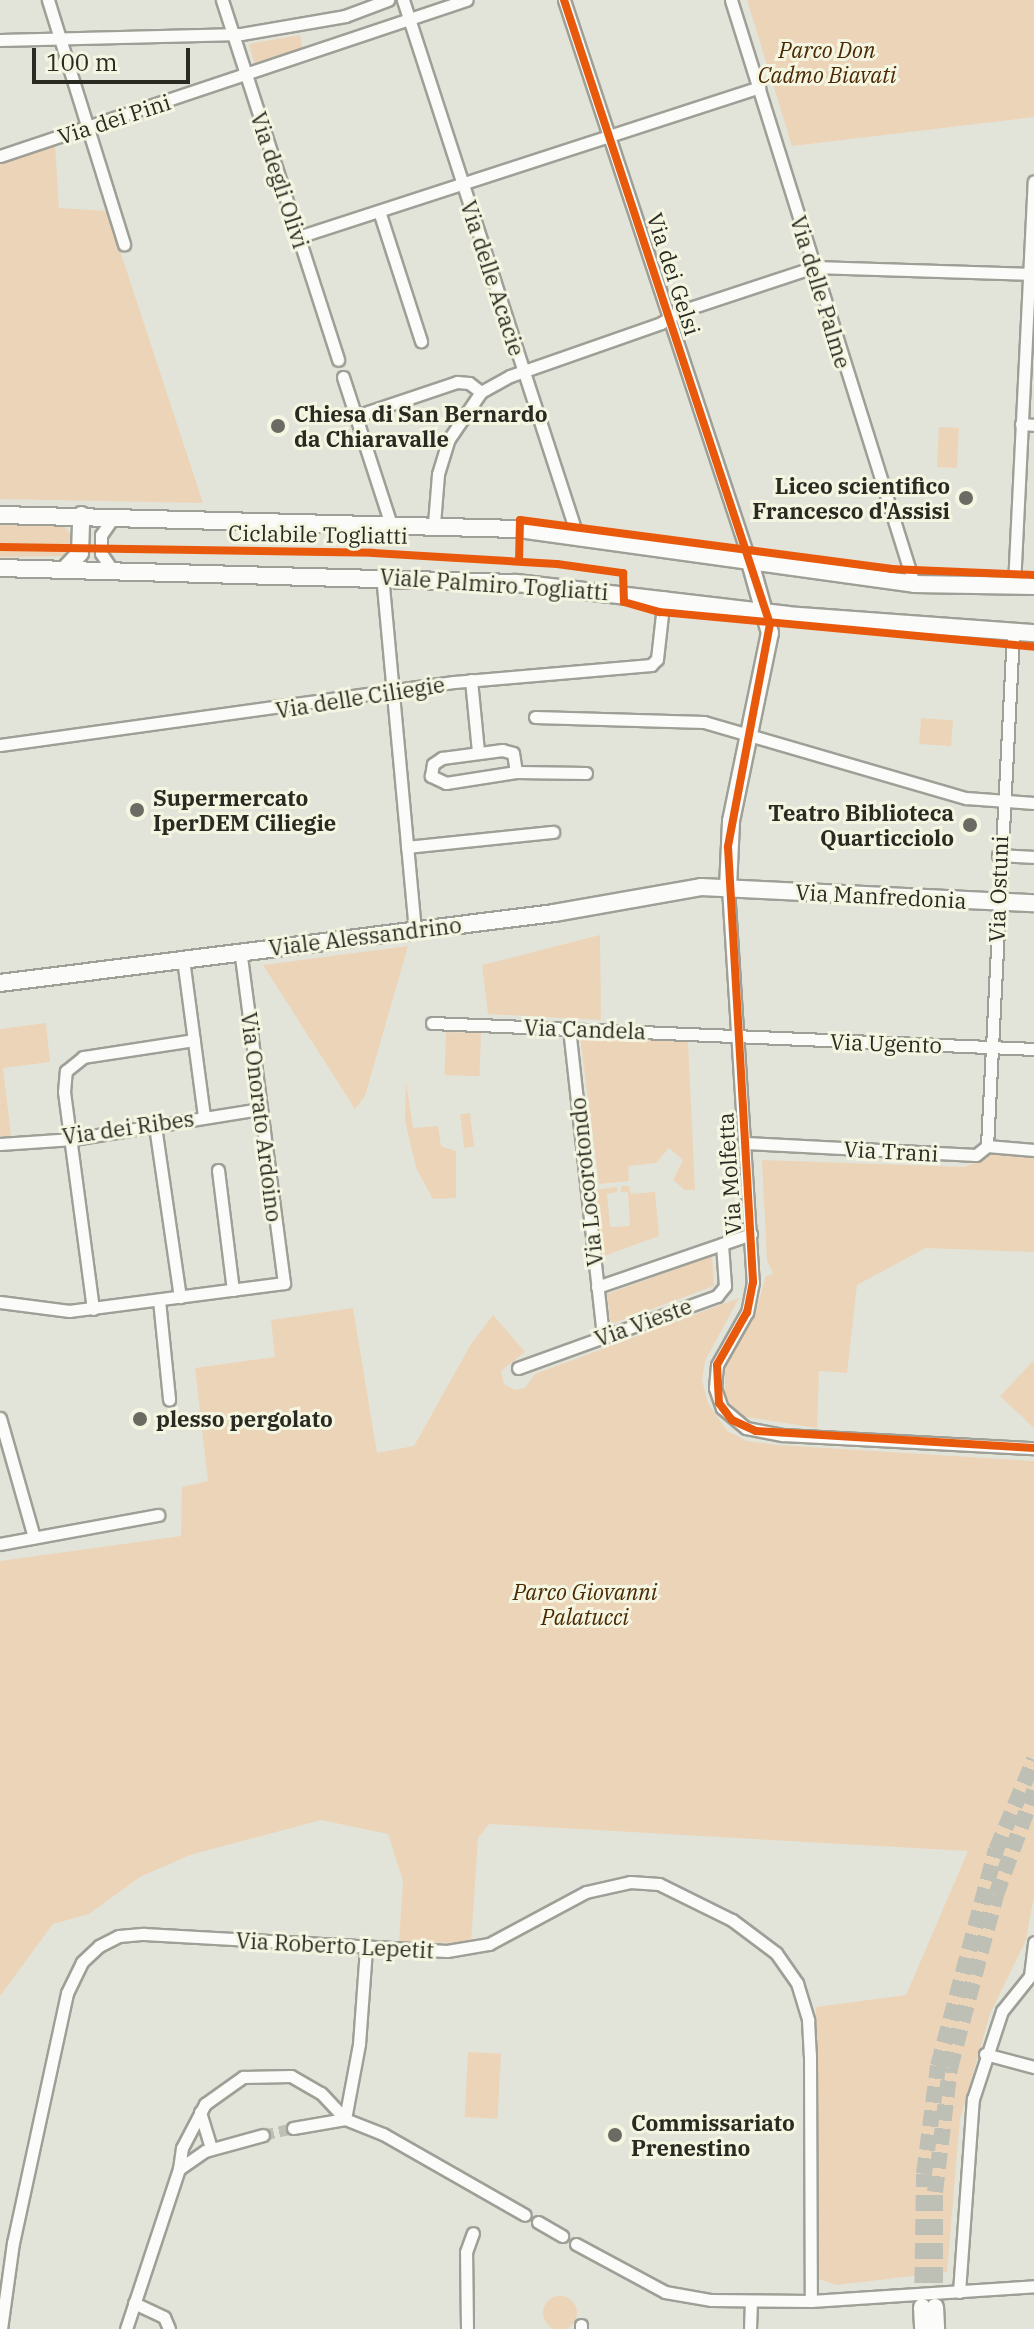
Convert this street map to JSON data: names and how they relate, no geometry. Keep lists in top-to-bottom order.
{
  "streets": {
    "main road": [
      "Viale Palmiro Togliatti",
      "Via Manfredonia",
      "Viale Alessandrino",
      "Via Molfetta"
    ],
    "street": [
      "Via dei Pini",
      "Via degli Olivi",
      "Via dei Gelsi",
      "Via delle Acacie",
      "Via delle Palme",
      "Via delle Ciliegie",
      "Via Ostuni",
      "Via Candela",
      "Via Ugento",
      "Via Onorato Ardoino",
      "Via dei Ribes",
      "Via Trani",
      "Via Locorotondo",
      "Via Vieste",
      "Via Roberto Lepetit"
    ],
    "cycle path": ["Ciclabile Togliatti"]
  },
  "crossings": [
    ["Via dei Pini", "Via degli Olivi"],
    ["Via dei Pini", "Via delle Acacie"],
    ["Viale Palmiro Togliatti", "Via delle Ciliegie"],
    ["Viale Palmiro Togliatti", "Via Ostuni"],
    ["Viale Palmiro Togliatti", "Via Molfetta"],
    ["Via Ostuni", "Via Manfredonia"],
    ["Via Ostuni", "Via Ugento"],
    ["Via Ostuni", "Via Trani"],
    ["Via Manfredonia", "Viale Alessandrino"],
    ["Via Manfredonia", "Via Molfetta"],
    ["Viale Alessandrino", "Via Onorato Ardoino"],
    ["Viale Alessandrino", "Via Molfetta"],
    ["Via Candela", "Via Ugento"],
    ["Via Candela", "Via Molfetta"],
    ["Via Candela", "Via Locorotondo"],
    ["Via Ugento", "Via Molfetta"],
    ["Via Trani", "Via Molfetta"],
    ["Via Locorotondo", "Via Vieste"]
  ],
  "parks": ["Parco Don Cadmo Biavati", "Parco Giovanni Palatucci"],
  "places": [
    "Chiesa di San Bernardo da Chiaravalle",
    "Liceo scientifico Francesco d'Assisi",
    "Supermercato IperDEM Ciliegie",
    "Teatro Biblioteca Quarticciolo",
    "plesso pergolato",
    "Commissariato Prenestino"
  ],
  "scale_bar": "100 m"
}
